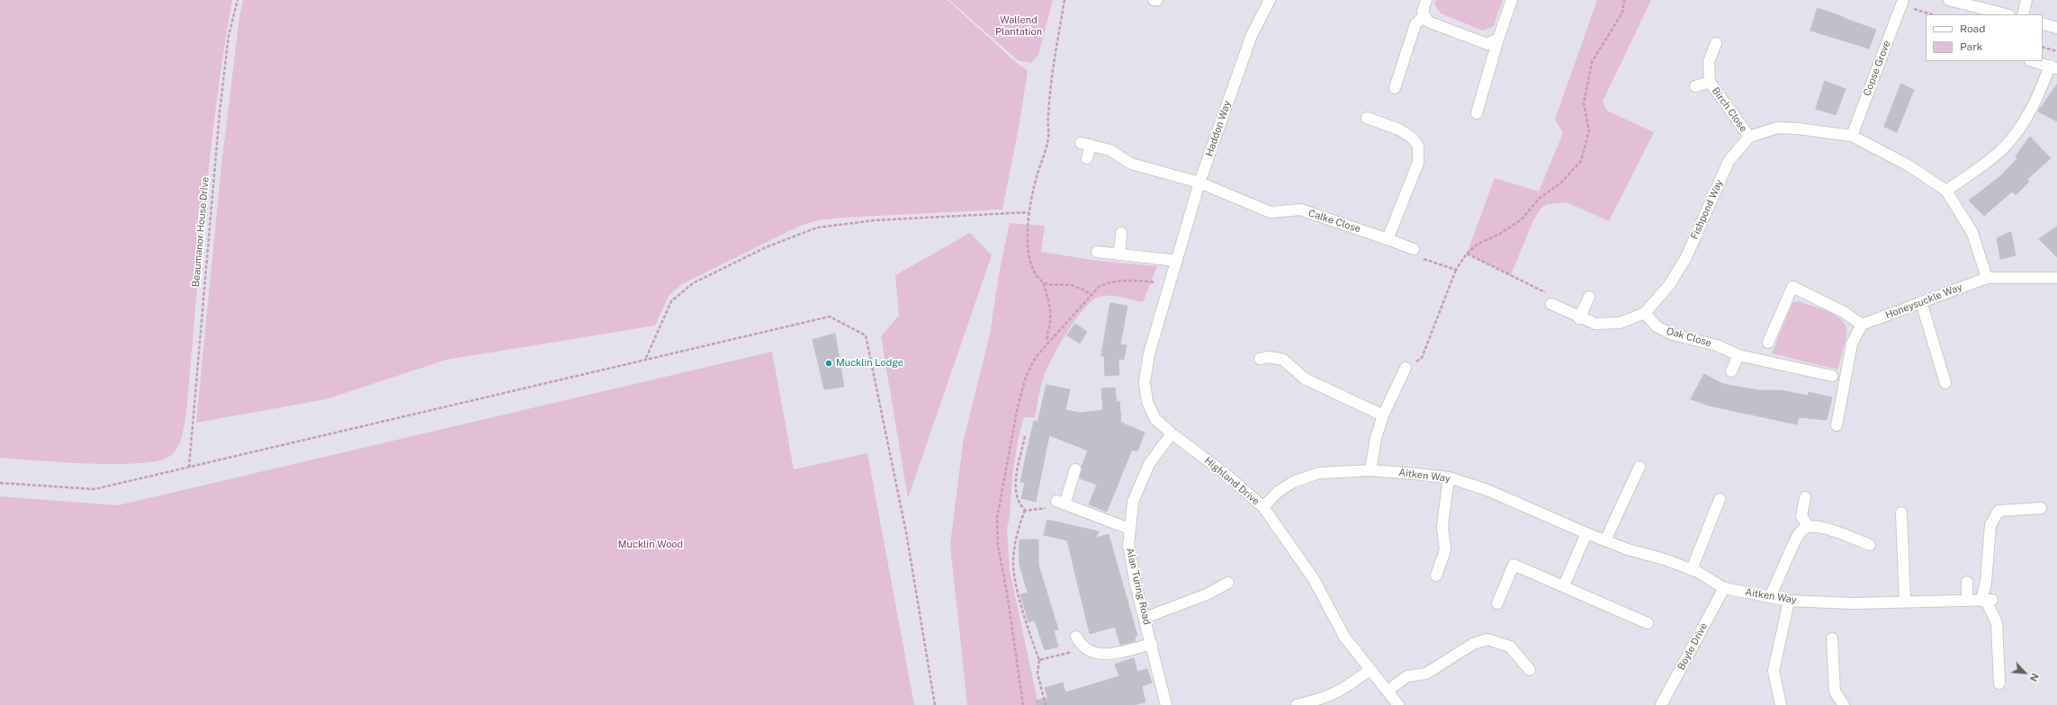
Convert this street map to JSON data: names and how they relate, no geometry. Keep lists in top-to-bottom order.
{
  "streets": {
    "street": [
      "Copse Grove",
      "Birch Close",
      "Haddon Way",
      "Fishpond Way",
      "Calke Close",
      "Honeysuckle Way",
      "Oak Close",
      "Aitken Way",
      "Highland Drive",
      "Alan Turing Road",
      "Boyle Drive"
    ],
    "path": ["Beaumanor House Drive"]
  },
  "crossings": [
    ["Birch Close", "Fishpond Way"],
    ["Haddon Way", "Calke Close"],
    ["Haddon Way", "Highland Drive"],
    ["Fishpond Way", "Oak Close"],
    ["Aitken Way", "Highland Drive"],
    ["Aitken Way", "Boyle Drive"],
    ["Highland Drive", "Alan Turing Road"]
  ],
  "parks": ["Wallend Plantation", "Mucklin Wood"],
  "places": ["Mucklin Lodge"],
  "legend": ["Road", "Park"],
  "north": "bottom right"
}
